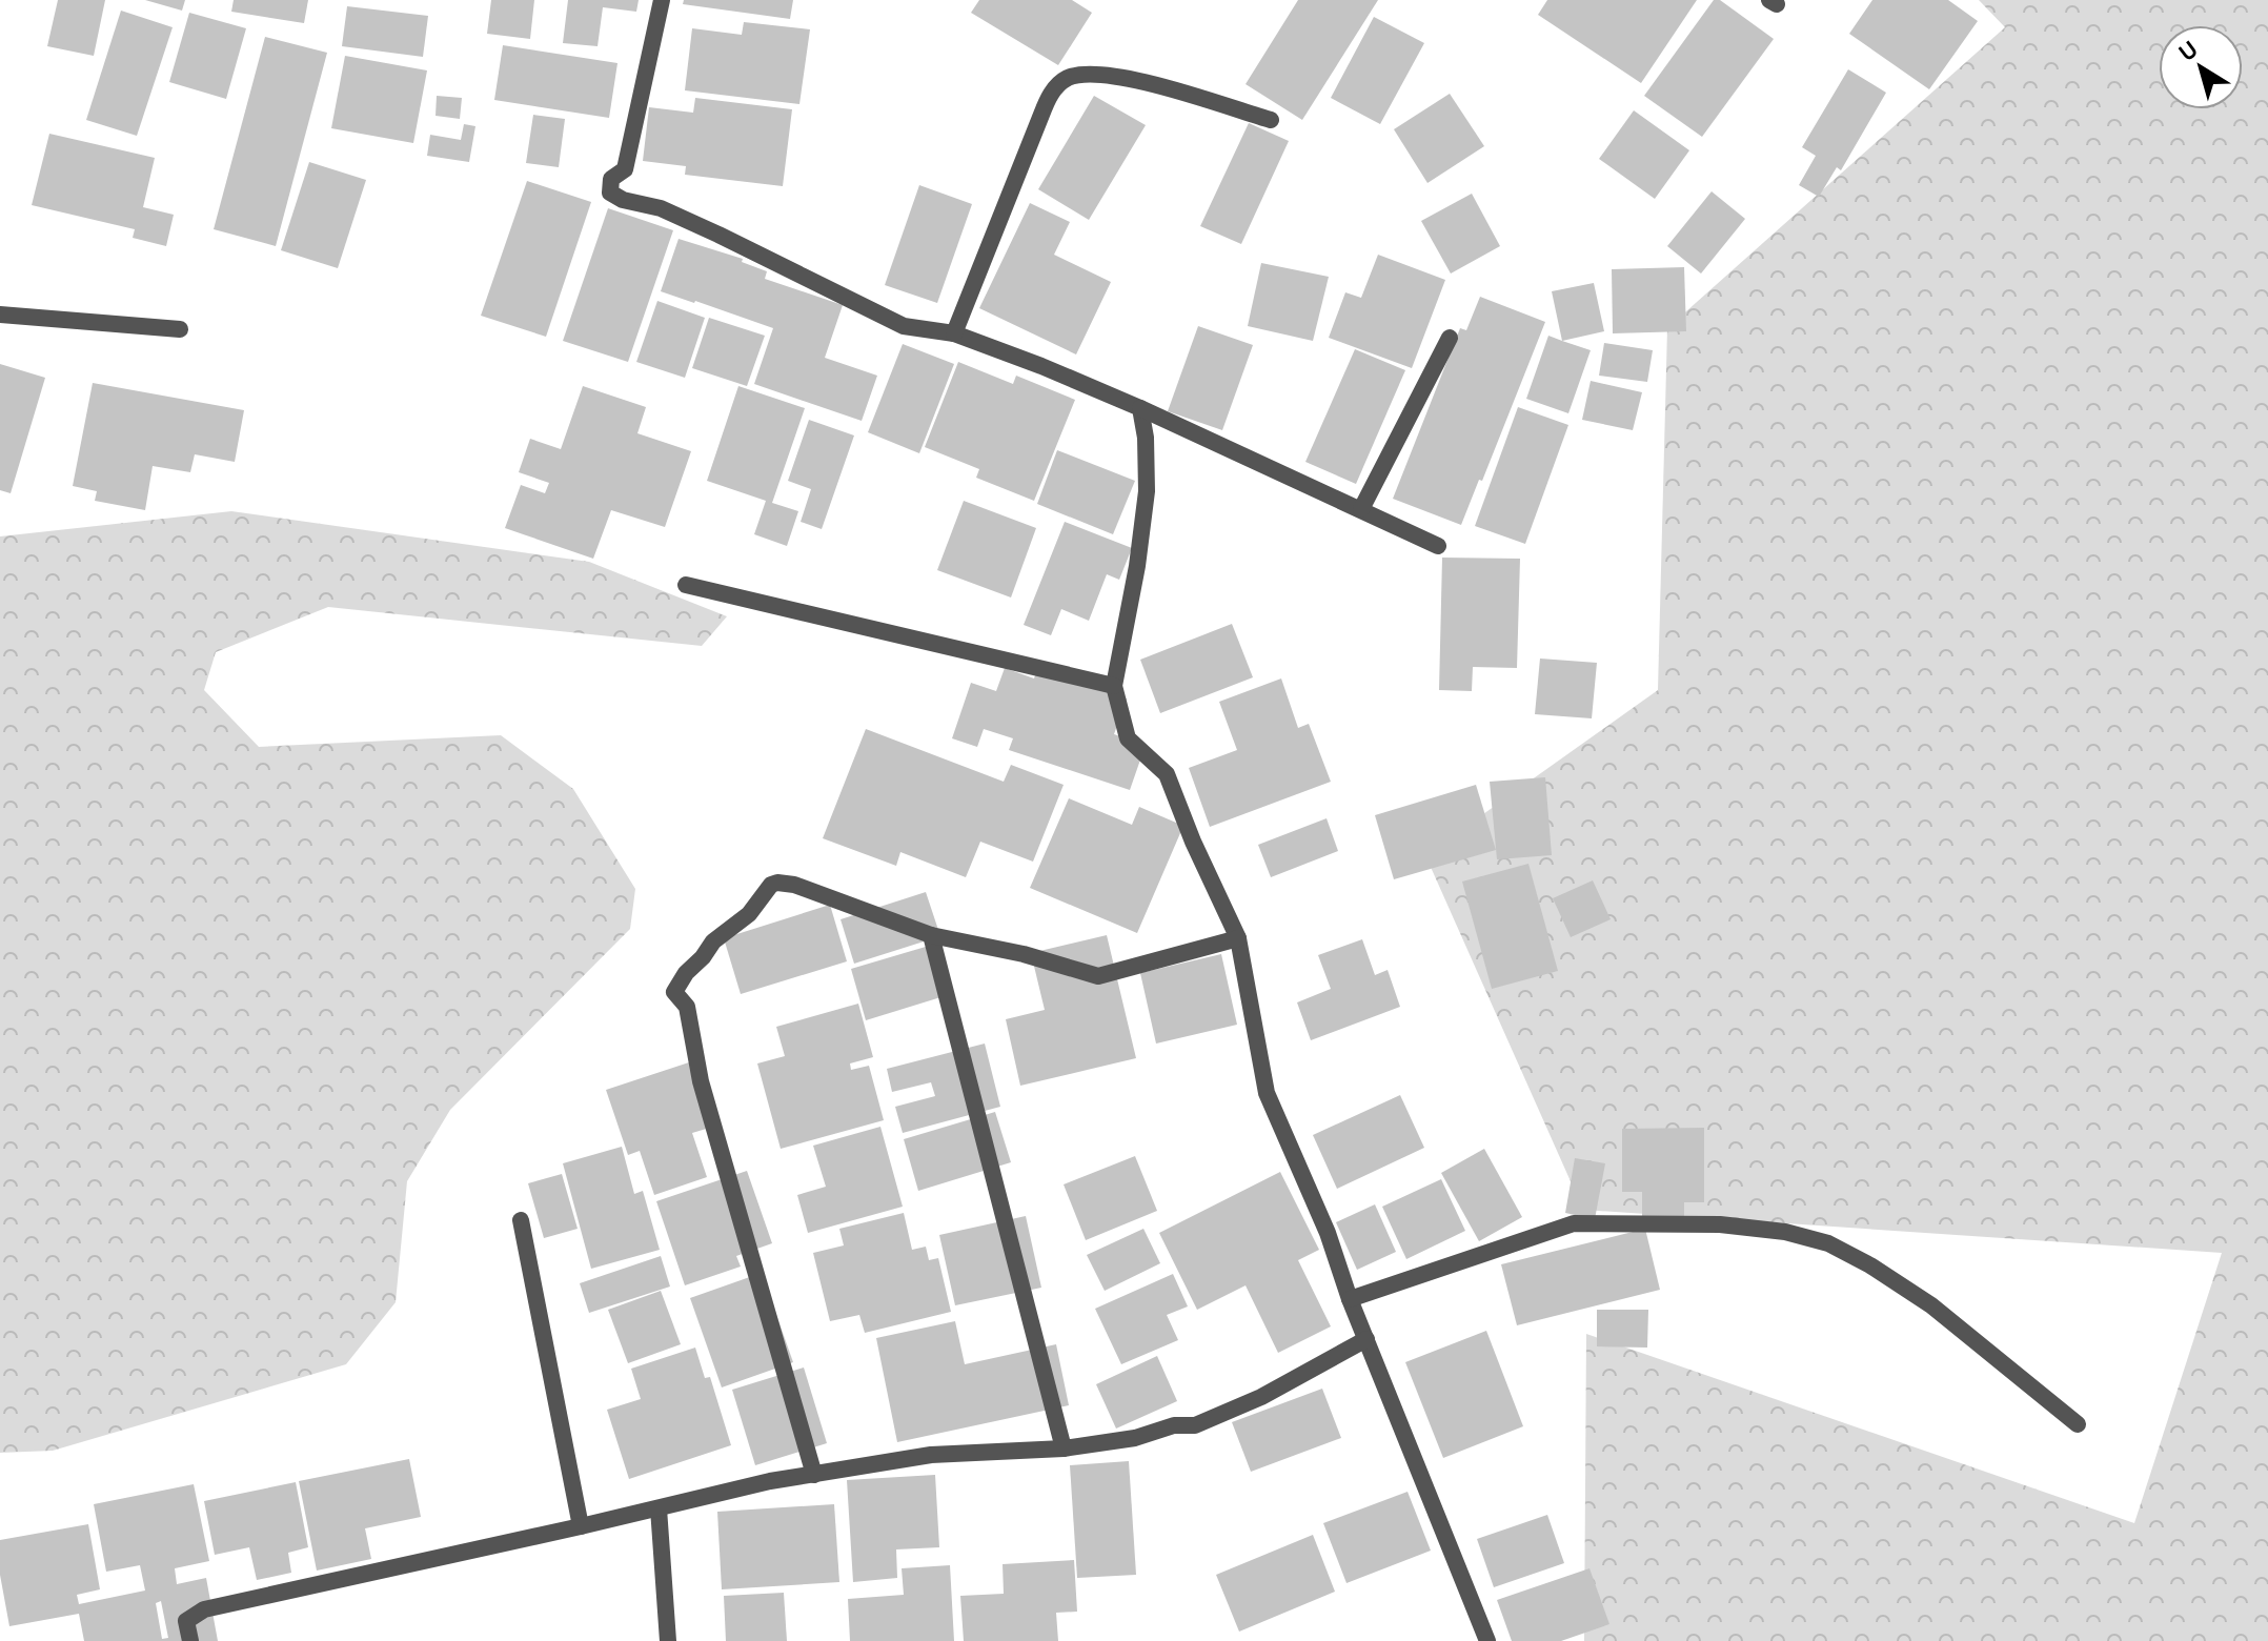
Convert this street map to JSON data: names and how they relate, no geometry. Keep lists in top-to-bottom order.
{
  "north": "top left"
}
